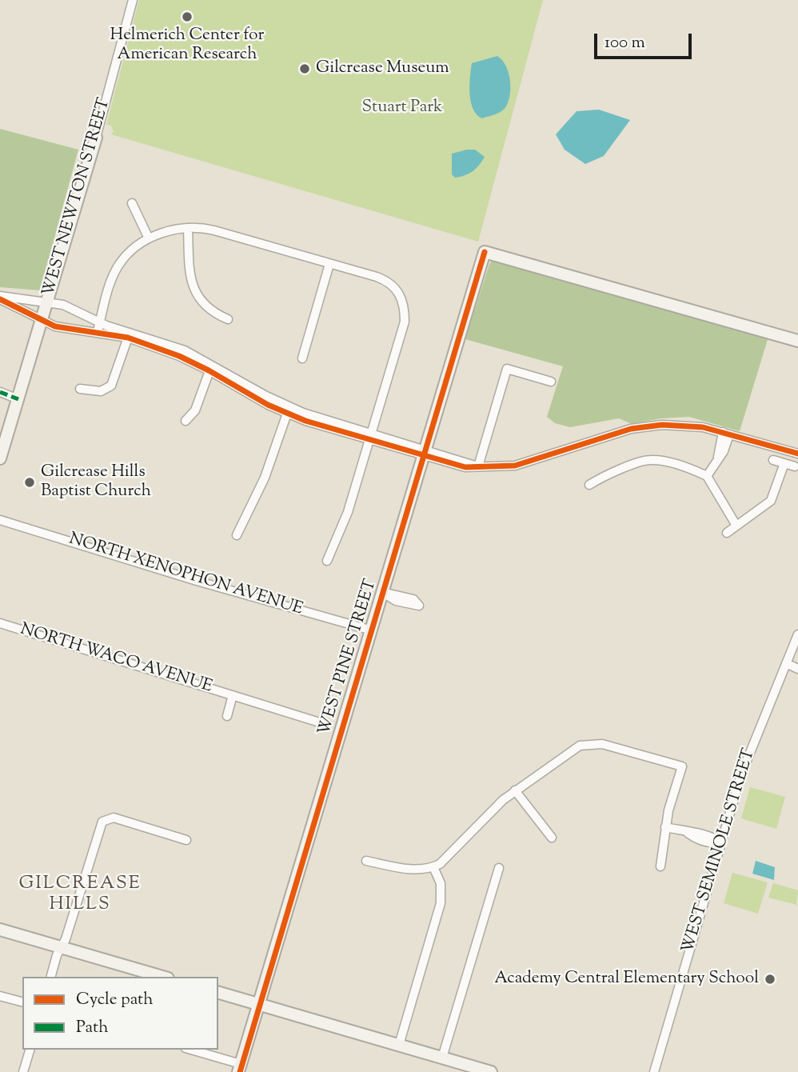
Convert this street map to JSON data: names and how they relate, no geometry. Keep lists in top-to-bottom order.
{
  "streets": {
    "street": [
      "WEST NEWTON STREET",
      "NORTH XENOPHON AVENUE",
      "WEST PINE STREET",
      "NORTH WACO AVENUE",
      "WEST SEMINOLE STREET"
    ]
  },
  "crossings": [
    ["NORTH XENOPHON AVENUE", "WEST PINE STREET"]
  ],
  "districts": ["GILCREASE HILLS"],
  "parks": ["Stuart Park"],
  "places": [
    "Helmerich Center for American Research",
    "Gilcrease Museum",
    "Gilcrease Hills Baptist Church",
    "Academy Central Elementary School"
  ],
  "legend": ["Cycle path", "Path"],
  "scale_bar": "100 m"
}
